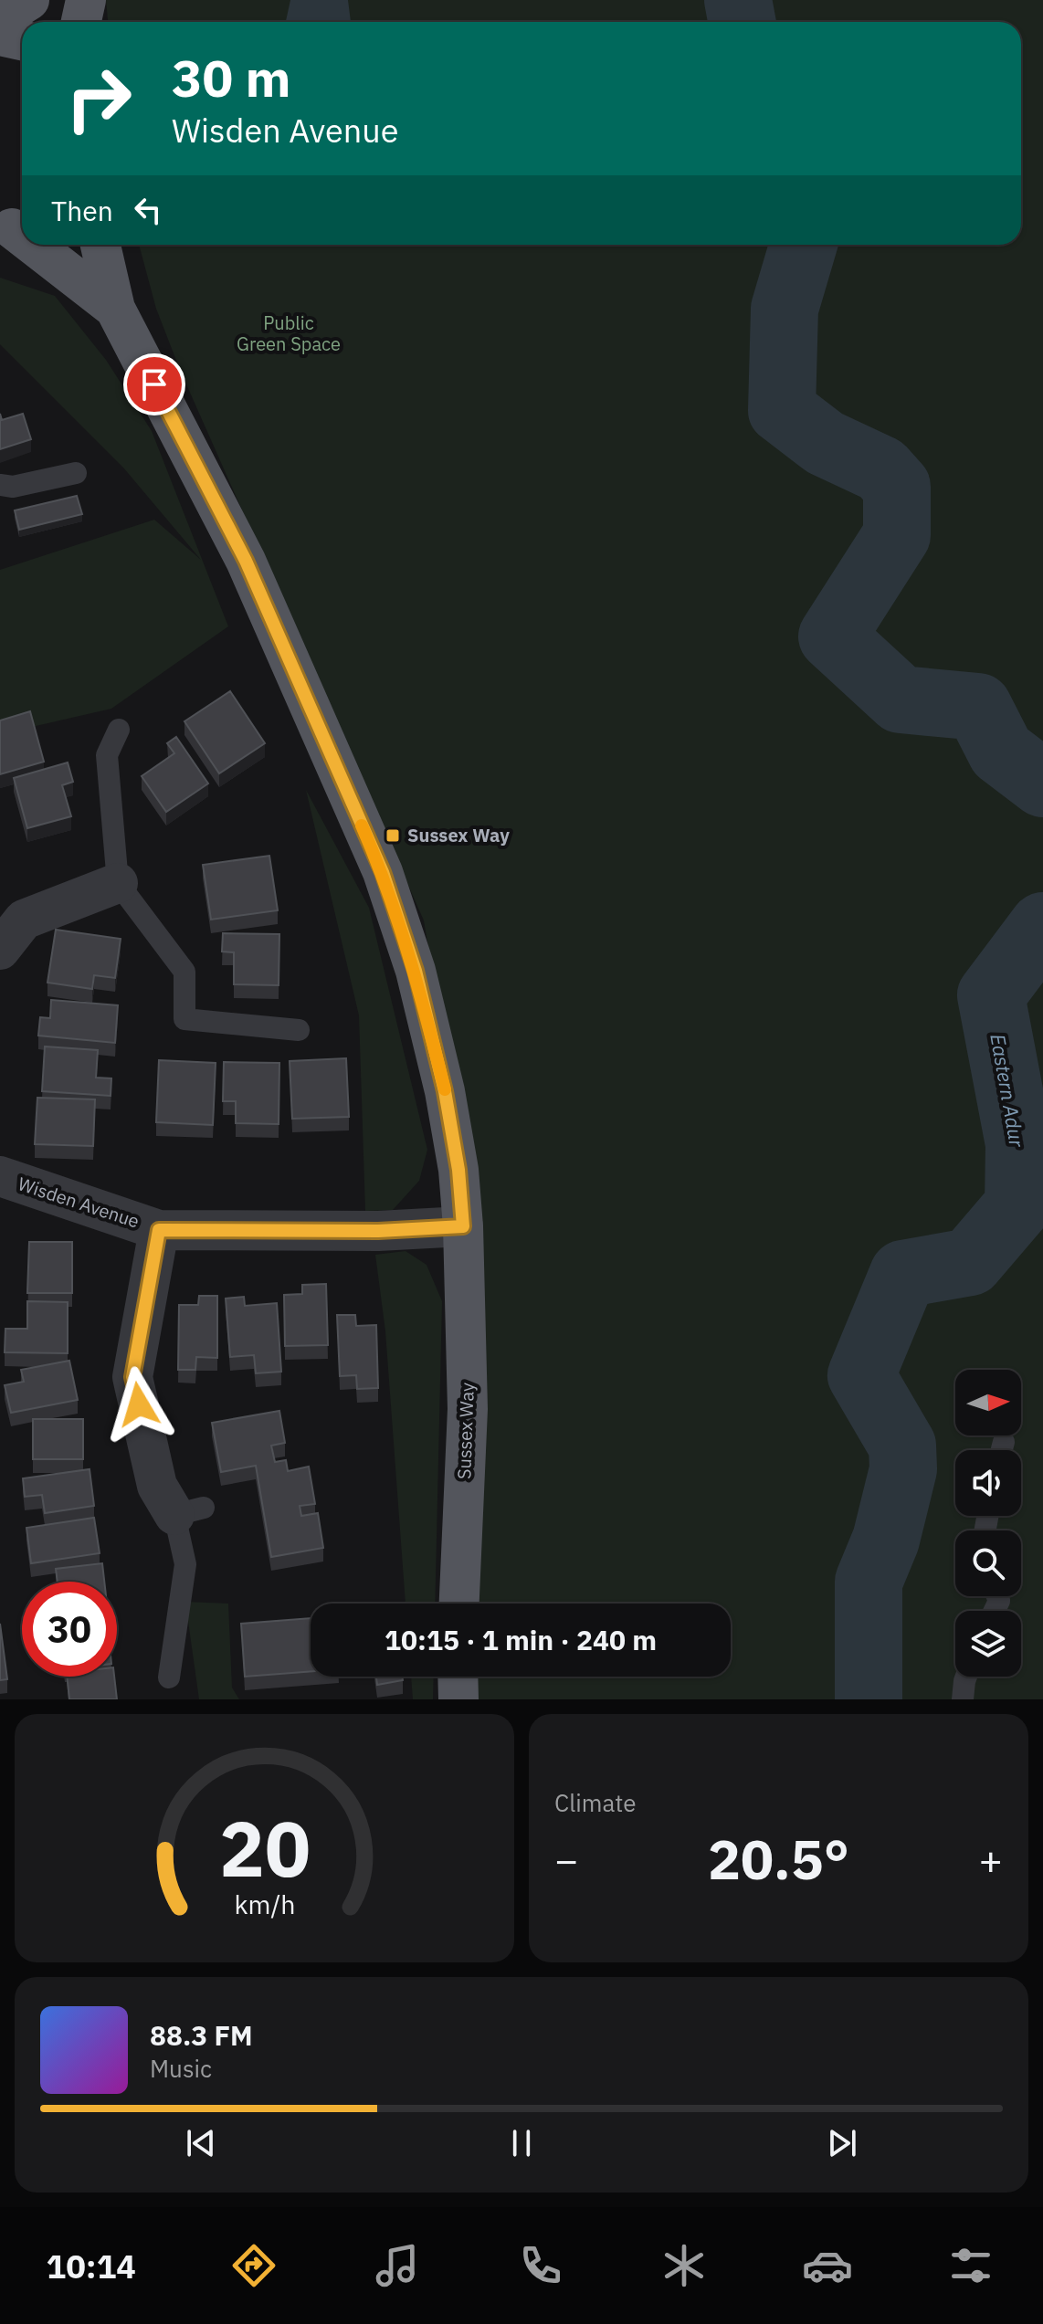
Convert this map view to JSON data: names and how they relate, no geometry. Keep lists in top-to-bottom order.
{
  "streets": {
    "main road": ["Sussex Way"],
    "street": ["Wisden Avenue"]
  },
  "crossings": [
    ["Wisden Avenue", "Sussex Way"]
  ],
  "water": ["Eastern Adur"],
  "parks": ["Public Green Space"],
  "places": {
    "transit": ["Sussex Way"]
  },
  "north": "right",
  "page": {
    "turn": ["30 m", "Wisden Avenue"],
    "then": "Then",
    "limit": "30",
    "trip": "10:15 · 1 min · 240 m",
    "tile": "Climate",
    "heat": ["−", "20.5°", "+"],
    "song": ["88.3 FM", "Music"],
    "tabs": "10:14",
    "gauge": ["20", "km/h"]
  }
}
